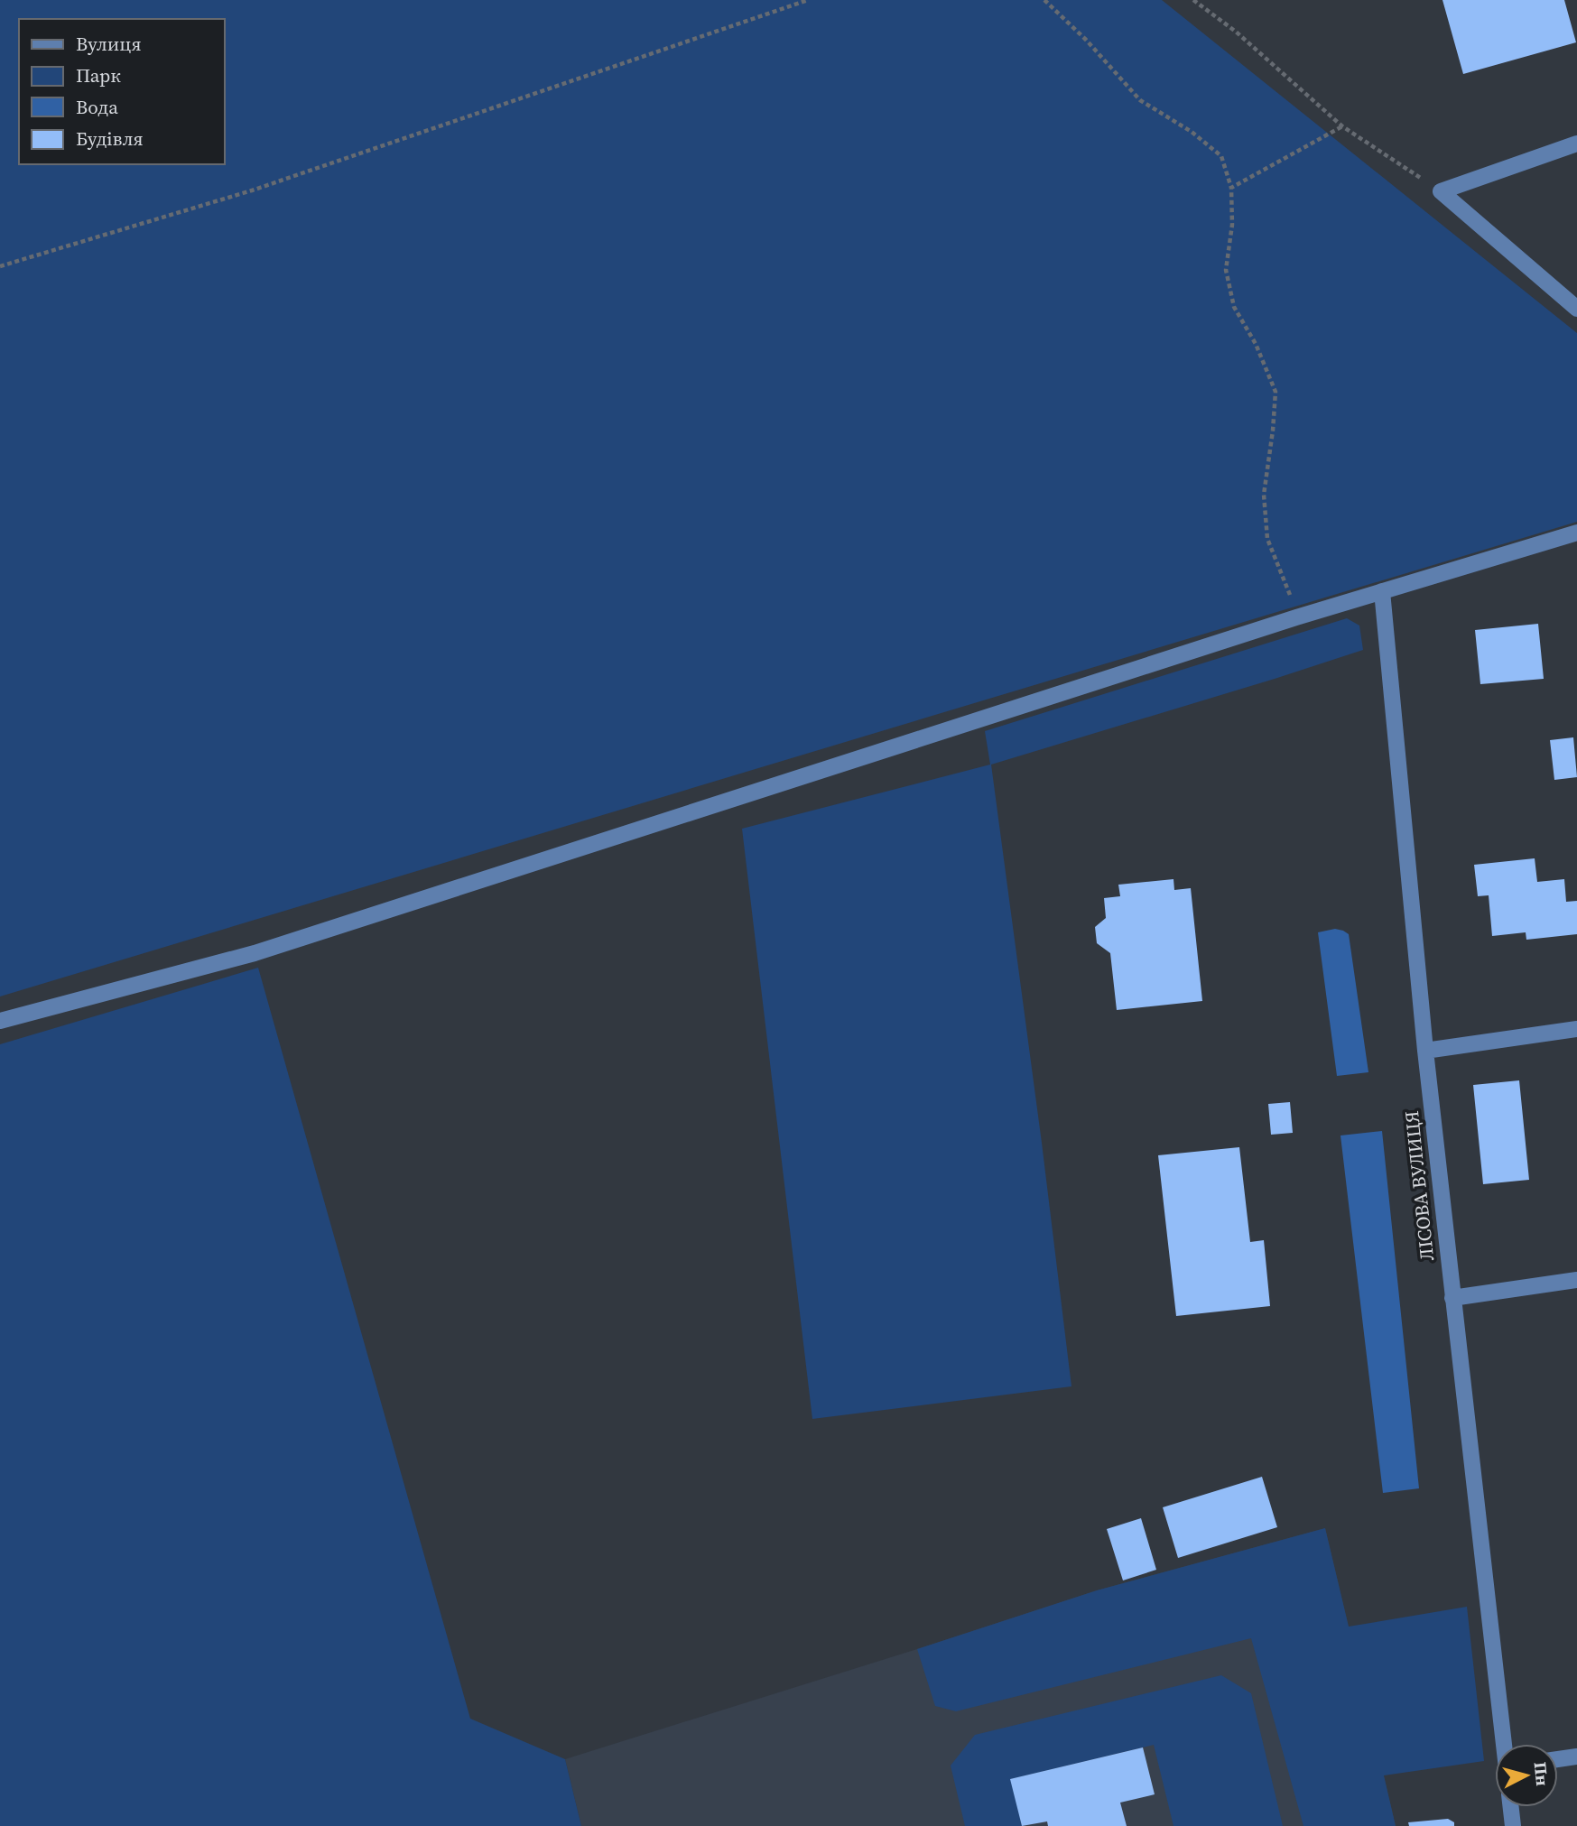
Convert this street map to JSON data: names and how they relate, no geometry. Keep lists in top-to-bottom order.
{
  "streets": {
    "street": ["ЛІСОВА ВУЛИЦЯ"]
  },
  "legend": [
    "Вулиця",
    "Парк",
    "Вода",
    "Будівля"
  ],
  "north": "right"
}
